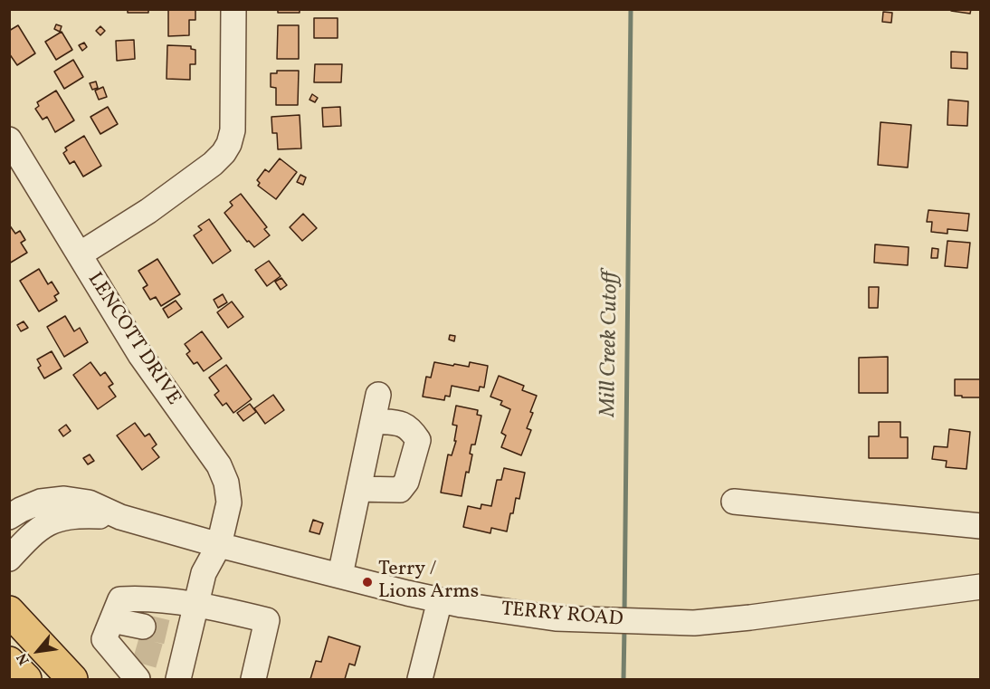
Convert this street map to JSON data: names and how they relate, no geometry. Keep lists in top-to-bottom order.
{
  "streets": {
    "street": ["LENCOTT DRIVE", "TERRY ROAD"]
  },
  "crossings": [
    ["LENCOTT DRIVE", "TERRY ROAD"]
  ],
  "water": ["Mill Creek Cutoff"],
  "places": ["Terry / Lions Arms"],
  "north": "bottom left"
}
